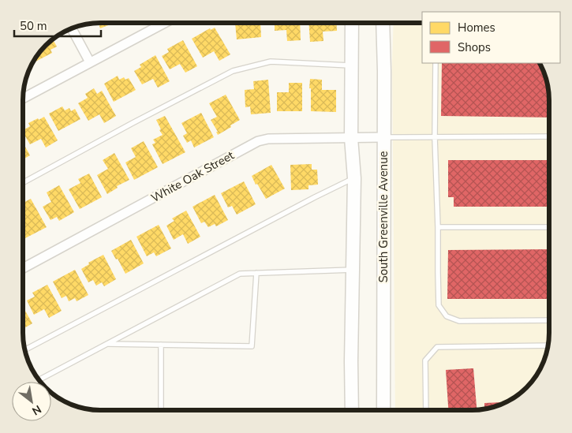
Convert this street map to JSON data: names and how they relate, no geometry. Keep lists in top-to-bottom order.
{
  "streets": {
    "main road": ["South Greenville Avenue"],
    "street": ["White Oak Street"]
  },
  "crossings": [
    ["White Oak Street", "South Greenville Avenue"]
  ],
  "legend": ["Homes", "Shops"],
  "scale_bar": "50 m",
  "north": "bottom right"
}
